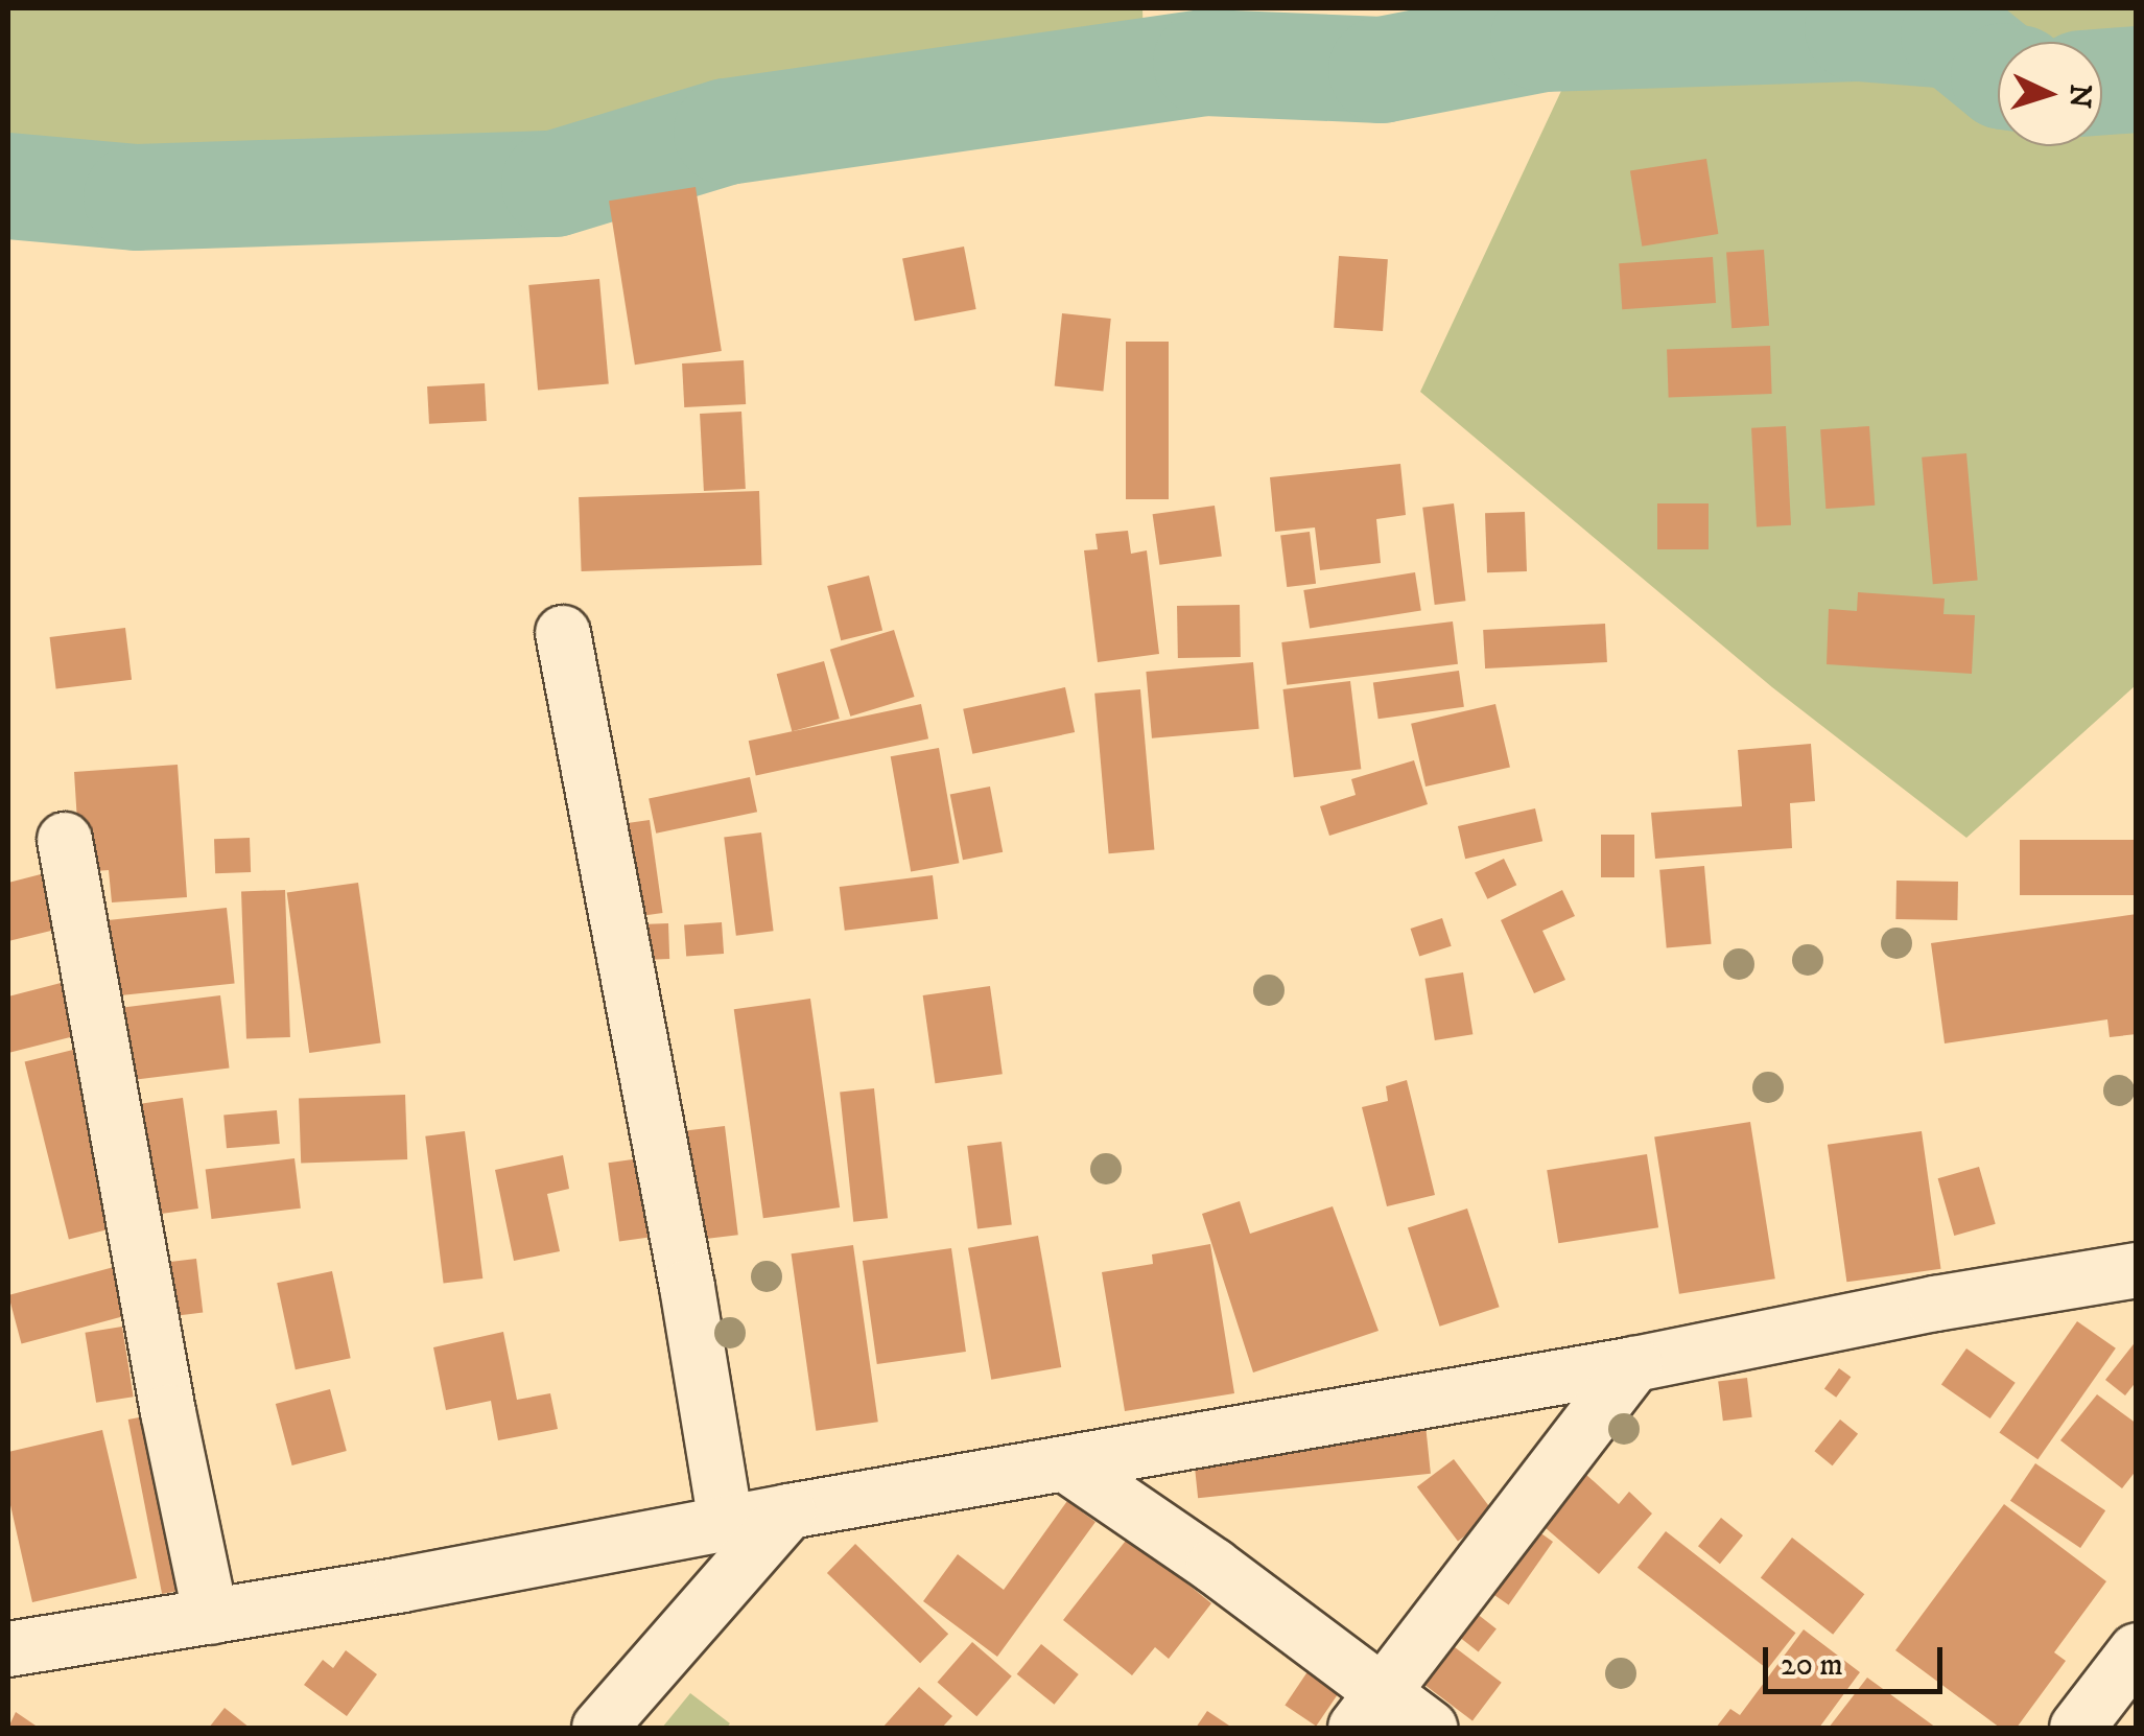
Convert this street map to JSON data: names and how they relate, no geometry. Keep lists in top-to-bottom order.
{
  "scale_bar": "20 m",
  "north": "right"
}
